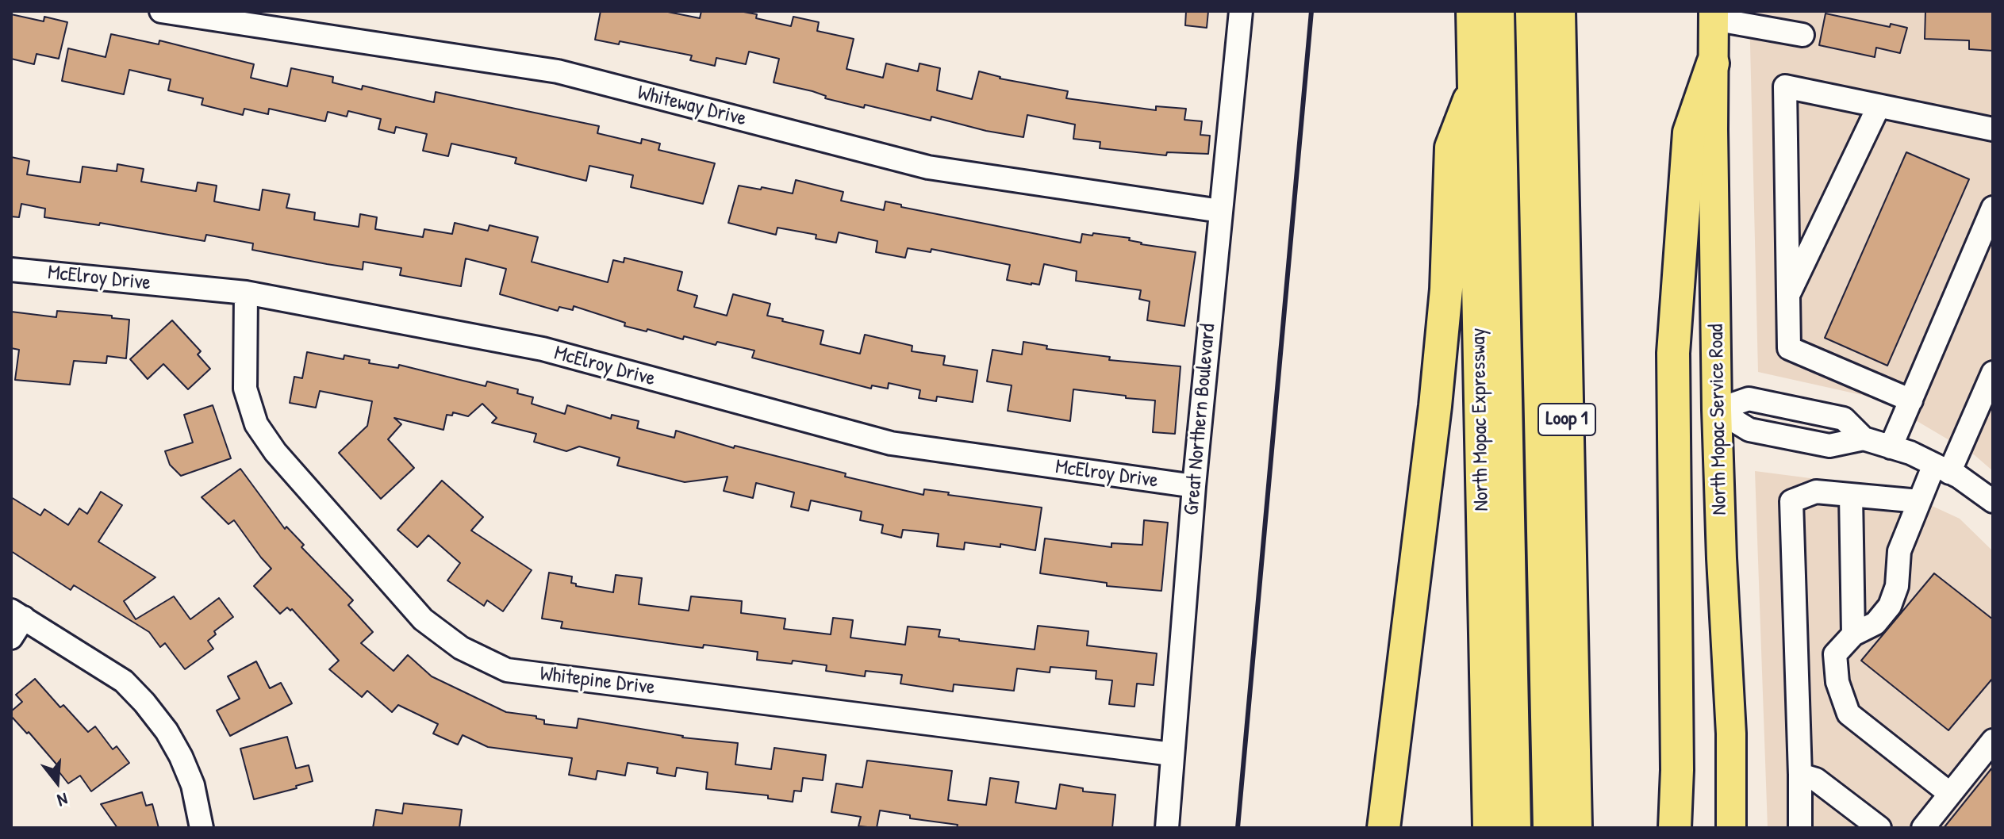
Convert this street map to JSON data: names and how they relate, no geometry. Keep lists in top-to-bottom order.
{
  "streets": {
    "highway": ["North Mopac Expressway", "Loop 1"],
    "main road": ["North Mopac Service Road"],
    "street": [
      "Whiteway Drive",
      "McElroy Drive",
      "Great Northern Boulevard",
      "Whitepine Drive"
    ]
  },
  "crossings": [
    ["Whiteway Drive", "Great Northern Boulevard"],
    ["McElroy Drive", "Great Northern Boulevard"],
    ["McElroy Drive", "Whitepine Drive"],
    ["Great Northern Boulevard", "Whitepine Drive"]
  ],
  "north": "bottom"
}
